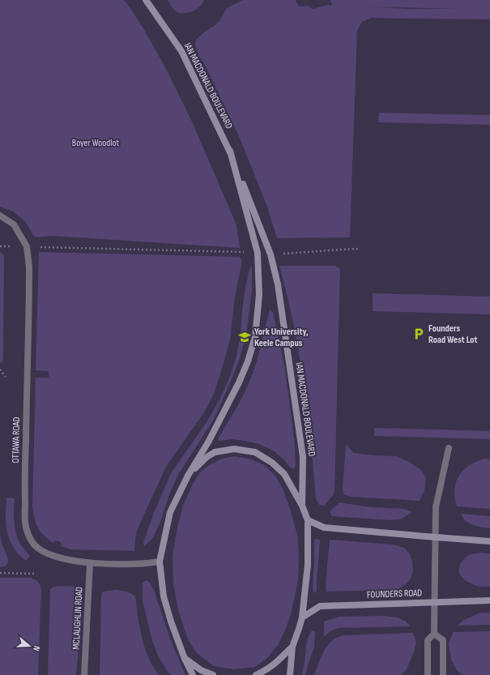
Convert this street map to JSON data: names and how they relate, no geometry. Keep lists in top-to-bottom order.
{
  "streets": {
    "street": ["IAN MACDONALD BOULEVARD", "FOUNDERS ROAD"],
    "lane": ["OTTAWA ROAD", "MCLAUGHLIN ROAD"]
  },
  "crossings": [
    ["IAN MACDONALD BOULEVARD", "OTTAWA ROAD"],
    ["IAN MACDONALD BOULEVARD", "FOUNDERS ROAD"],
    ["OTTAWA ROAD", "MCLAUGHLIN ROAD"]
  ],
  "parks": ["Boyer Woodlot"],
  "places": {
    "parking": ["Founders Road West Lot"],
    "school or university": ["York University, Keele Campus"]
  },
  "north": "right"
}
